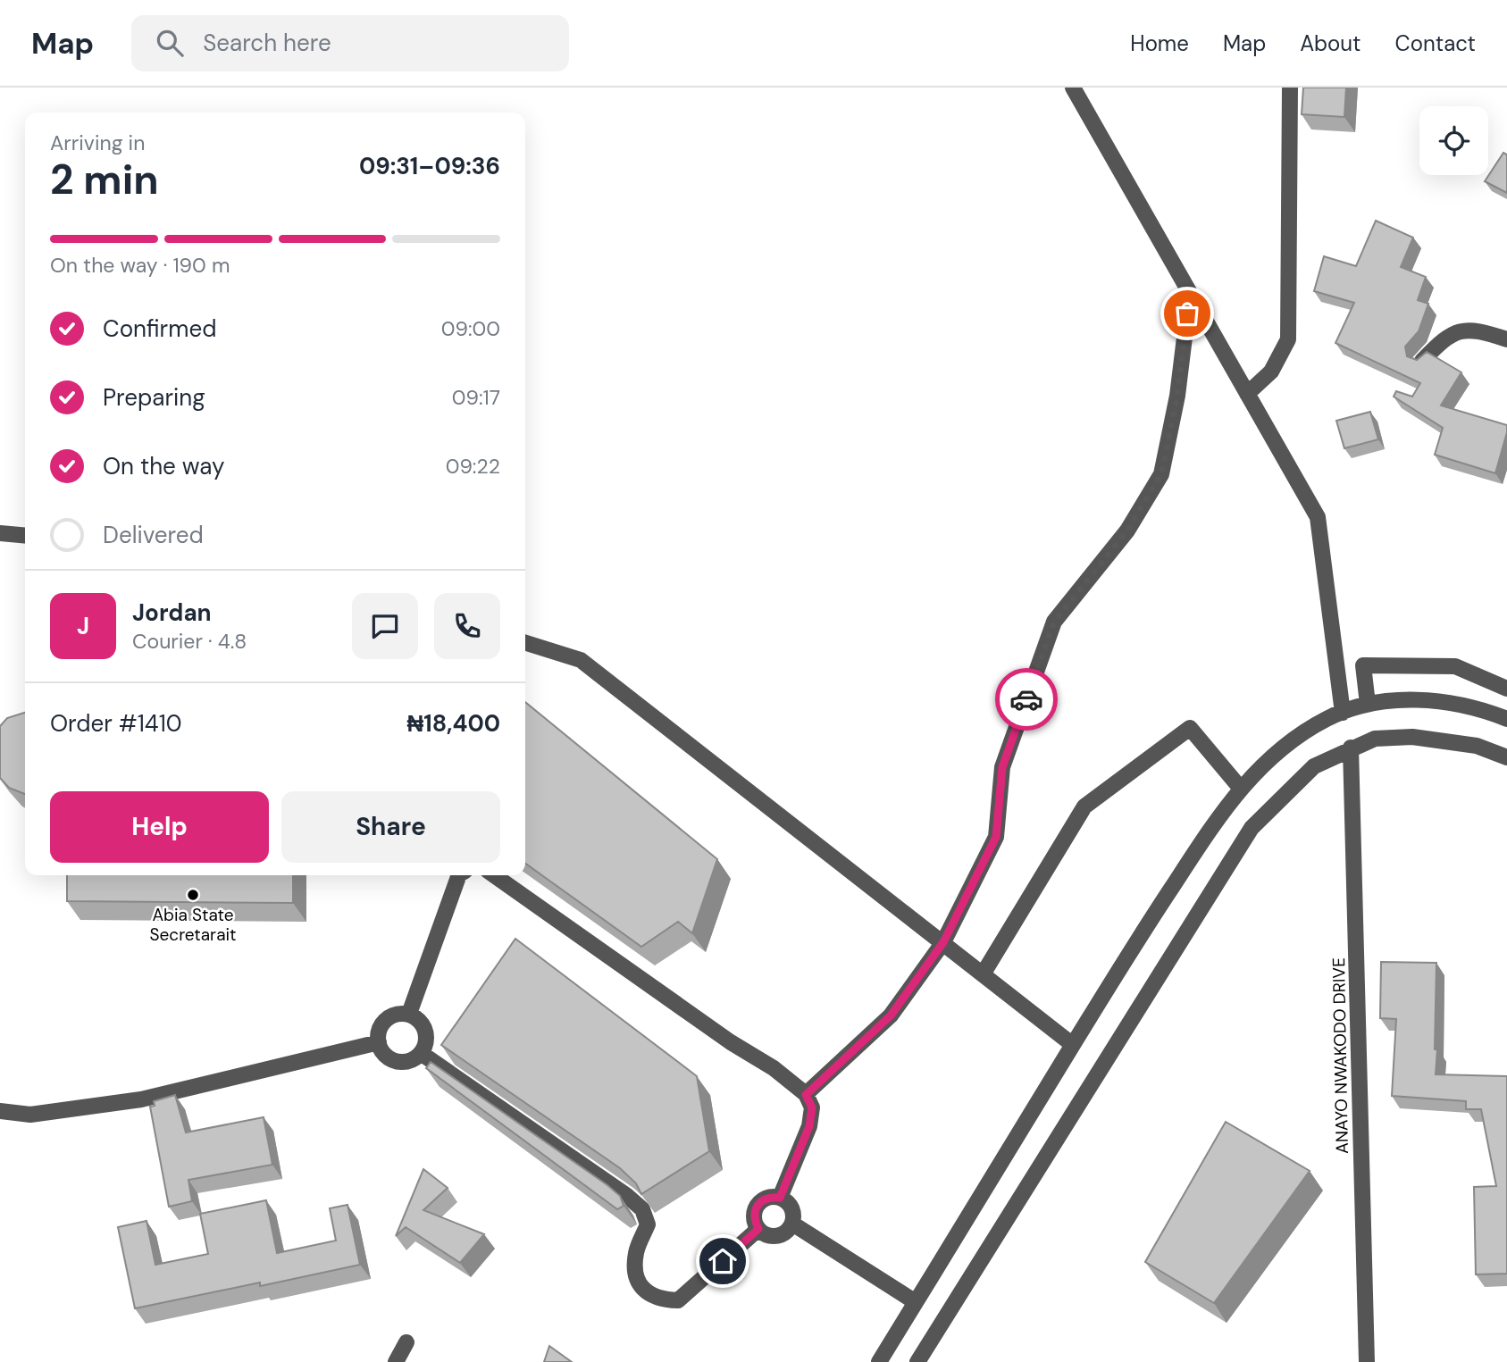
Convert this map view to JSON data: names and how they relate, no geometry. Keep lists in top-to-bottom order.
{
  "streets": {
    "street": ["ANAYO NWAKODO DRIVE"]
  },
  "places": ["Abia State Secretarait"],
  "page": {
    "header": "Map",
    "search": "Search here",
    "nav": [
      "Home",
      "Map",
      "About",
      "Contact"
    ],
    "heading": ["2 min", "Arriving in", "09:31–09:36"],
    "panel": [
      "Jordan",
      "Courier · 4.8",
      "Order #1410",
      "₦18,400"
    ],
    "bar": "On the way · 190 m",
    "list": [
      ["Confirmed", "09:00"],
      ["Preparing", "09:17"],
      ["On the way", "09:22"],
      "Delivered"
    ],
    "round": "J",
    "buttons": ["Help", "Share"]
  }
}
